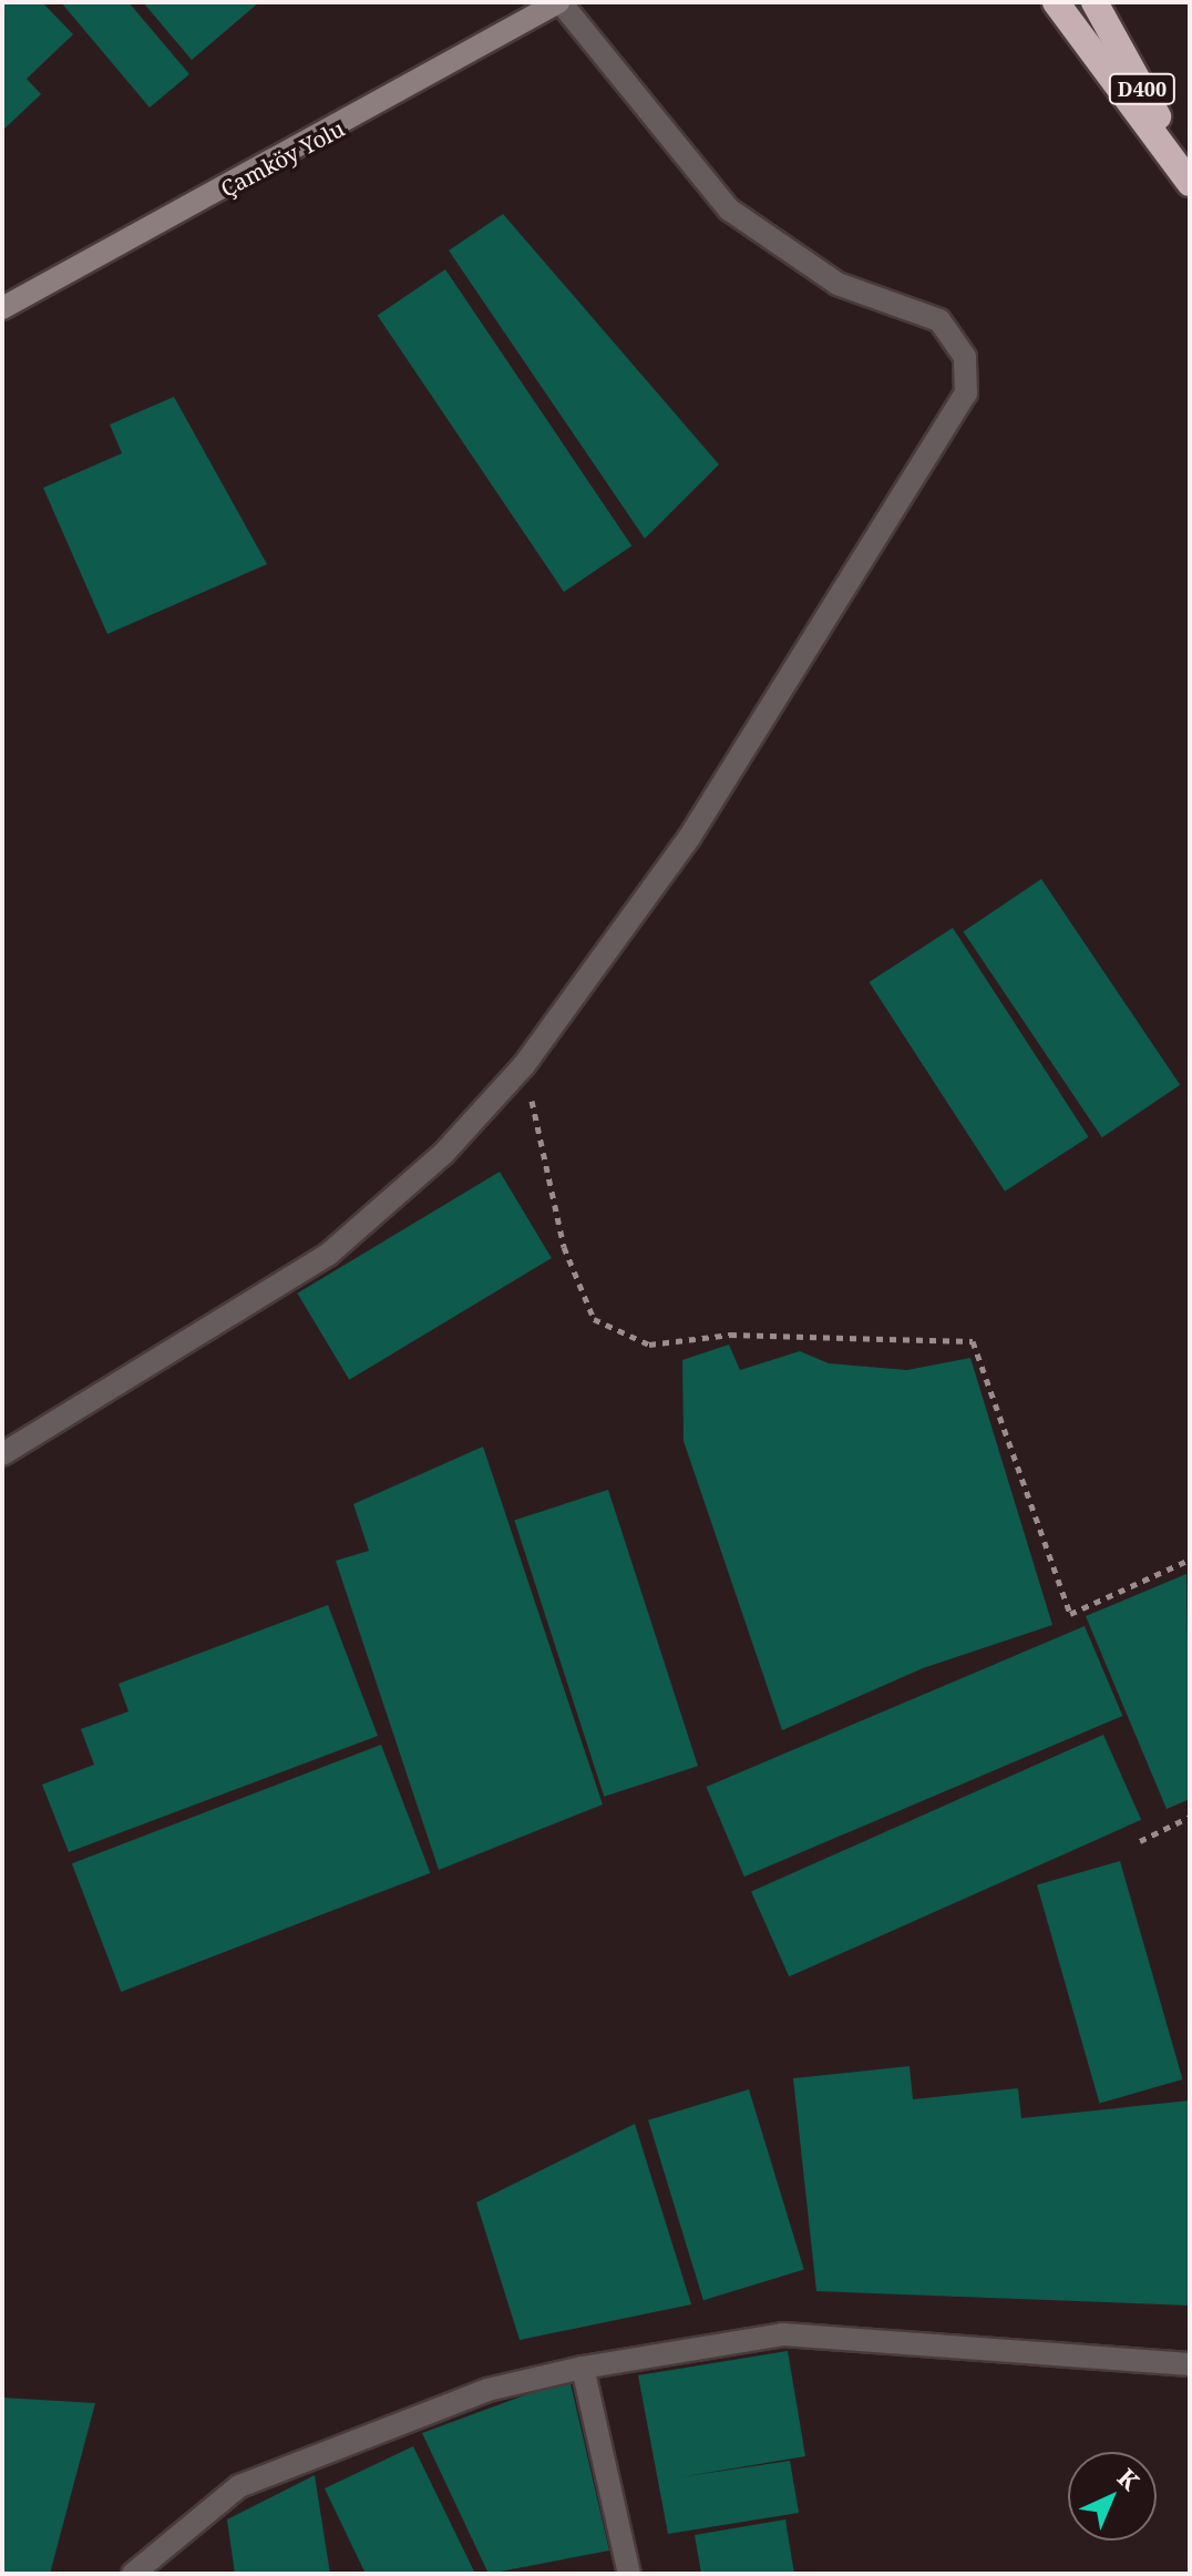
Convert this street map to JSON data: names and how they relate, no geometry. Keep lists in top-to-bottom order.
{
  "streets": {
    "highway": ["D400"],
    "main road": ["Çamköy Yolu"]
  },
  "north": "top right"
}
